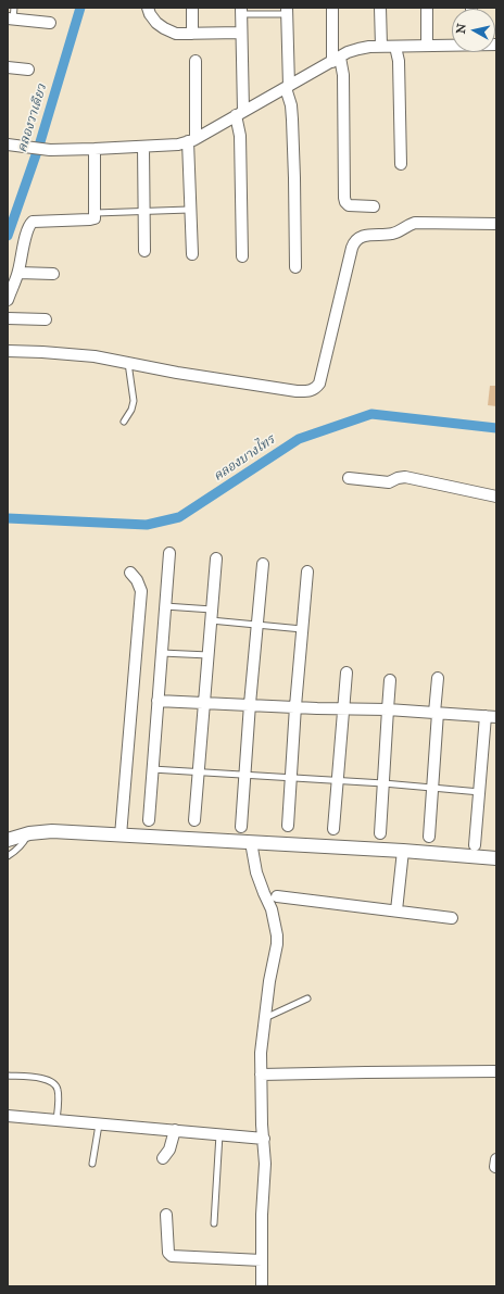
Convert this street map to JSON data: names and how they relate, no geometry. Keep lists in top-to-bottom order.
{
  "water": ["คลองวาเดียว", "คลองบางไทร"],
  "north": "left"
}
